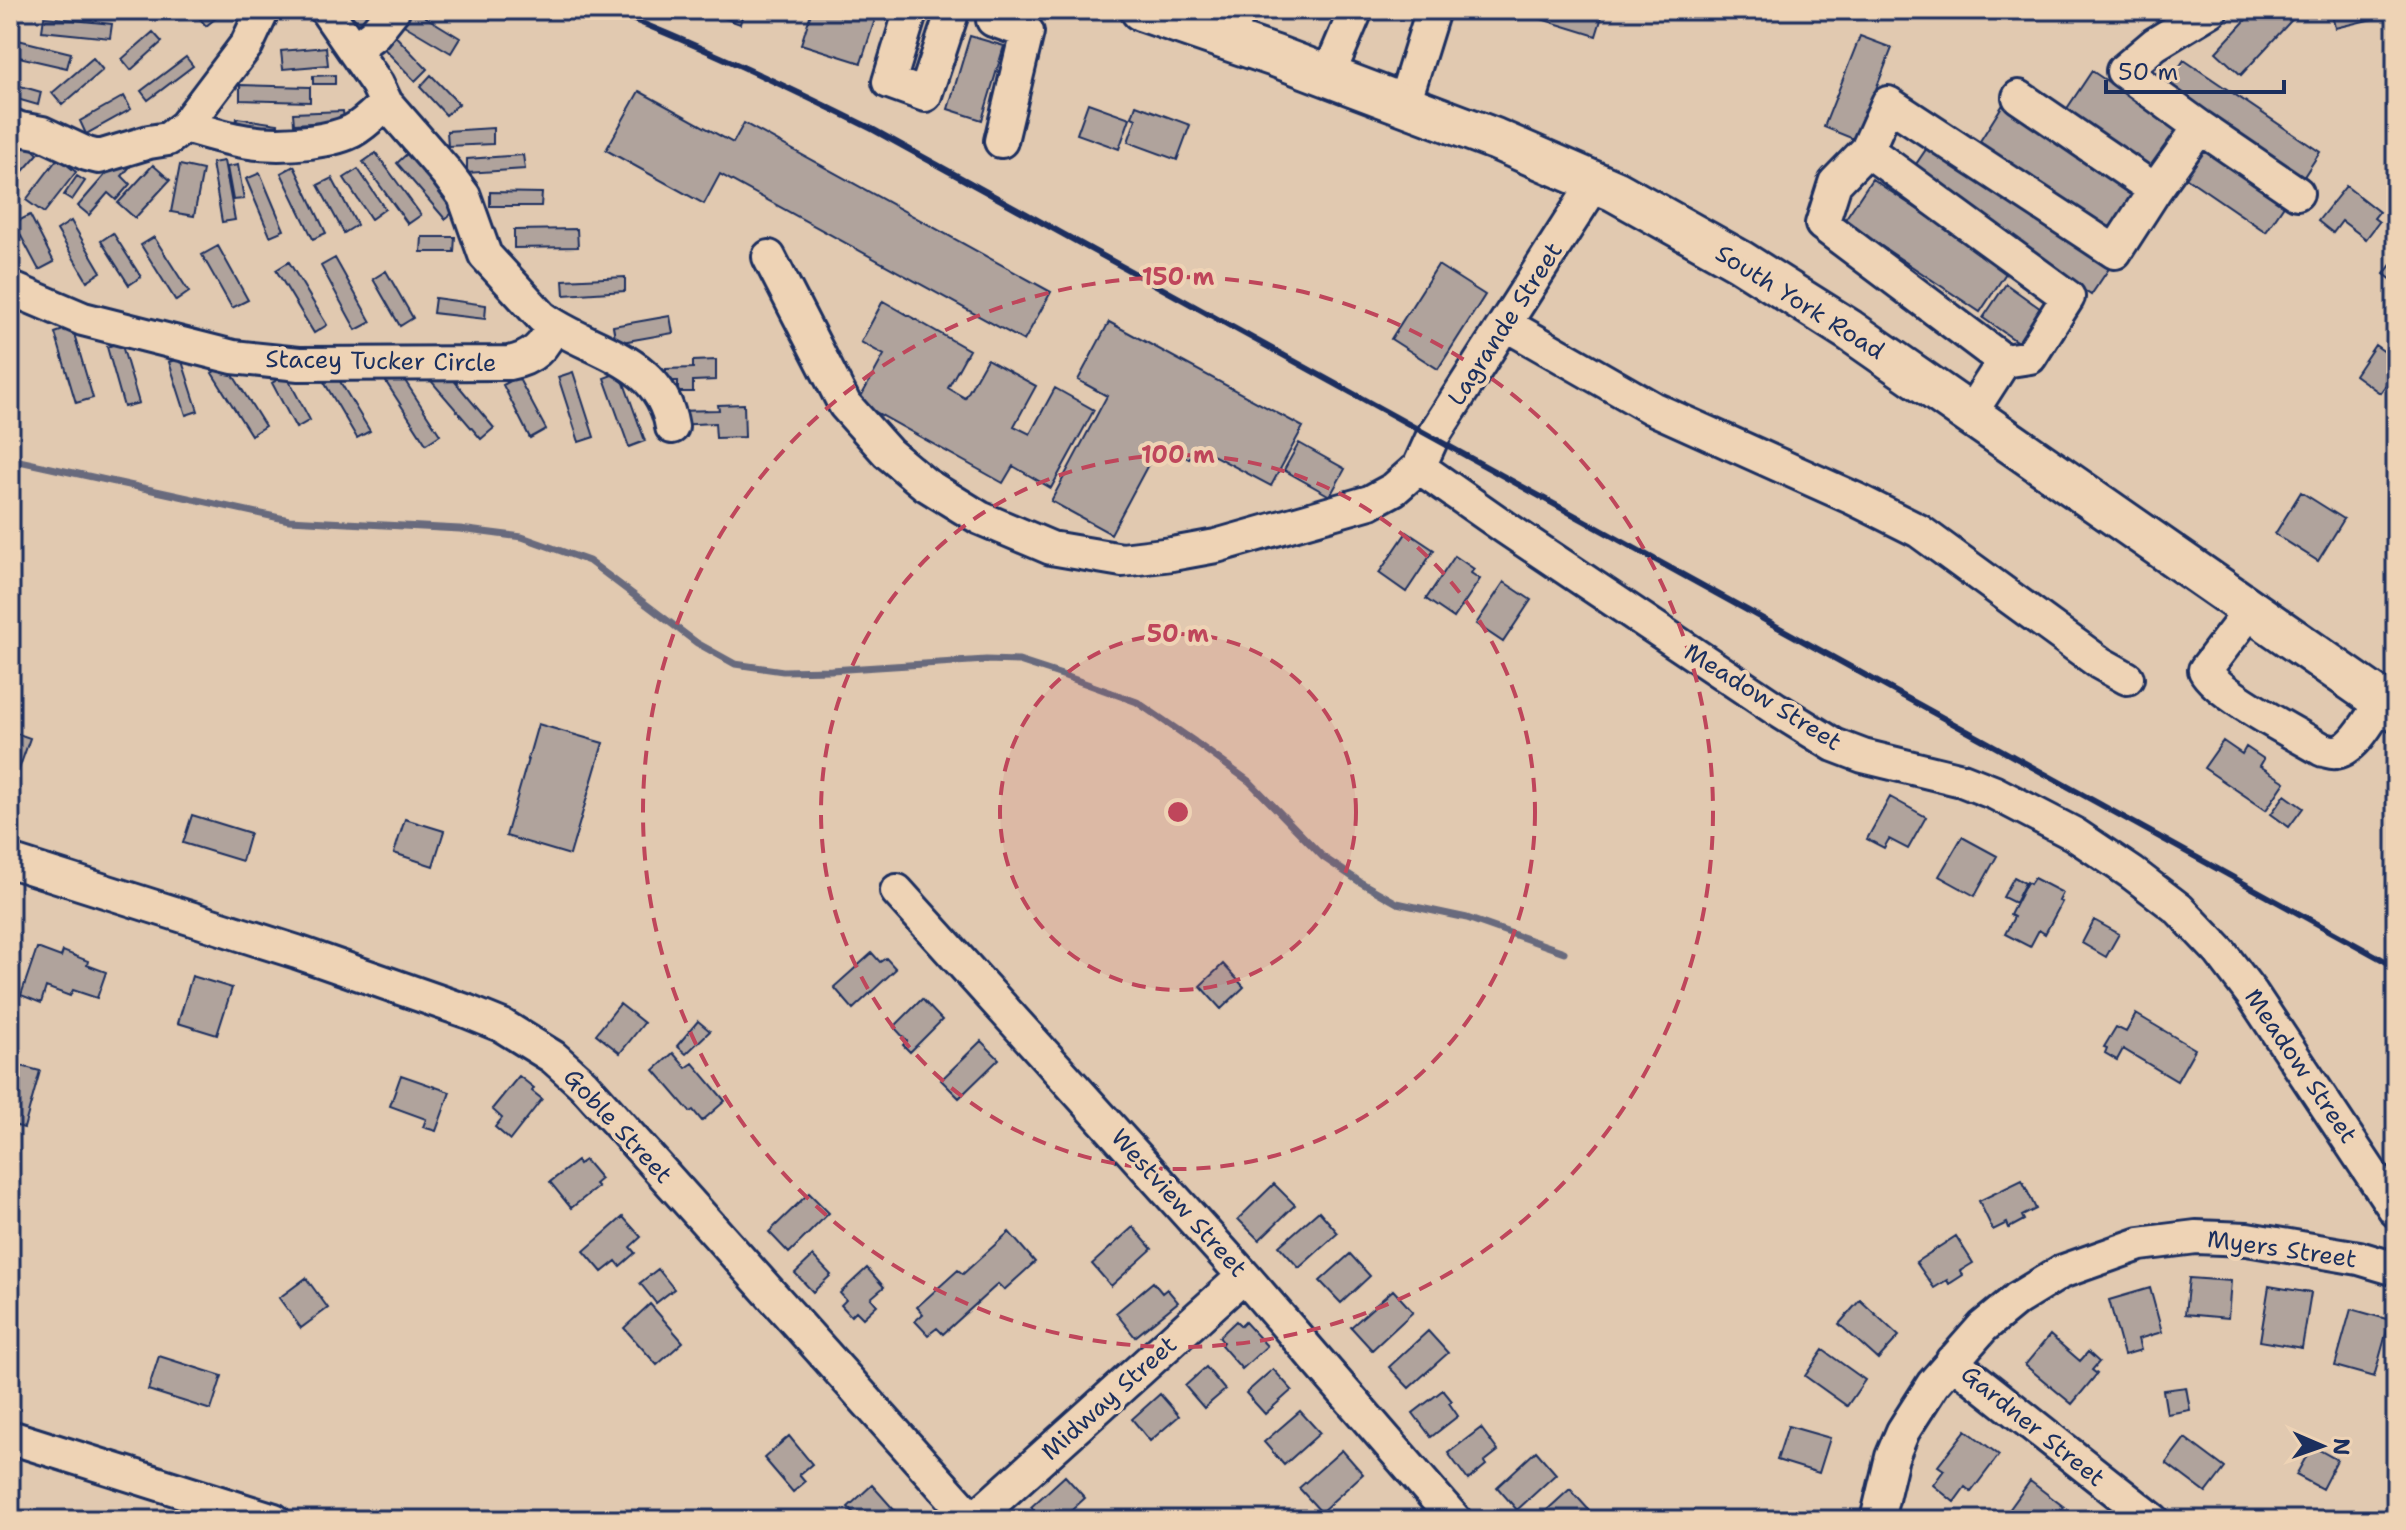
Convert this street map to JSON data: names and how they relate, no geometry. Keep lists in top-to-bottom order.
{
  "streets": {
    "main road": ["South York Road"],
    "street": [
      "Lagrande Street",
      "Stacey Tucker Circle",
      "Meadow Street",
      "Goble Street",
      "Westview Street",
      "Myers Street",
      "Midway Street",
      "Gardner Street"
    ]
  },
  "crossings": [
    ["South York Road", "Lagrande Street"],
    ["Lagrande Street", "Meadow Street"],
    ["Goble Street", "Midway Street"],
    ["Westview Street", "Midway Street"],
    ["Myers Street", "Gardner Street"]
  ],
  "scale_bar": "50 m",
  "north": "right",
  "rings": ["150 m", "100 m", "50 m"]
}
